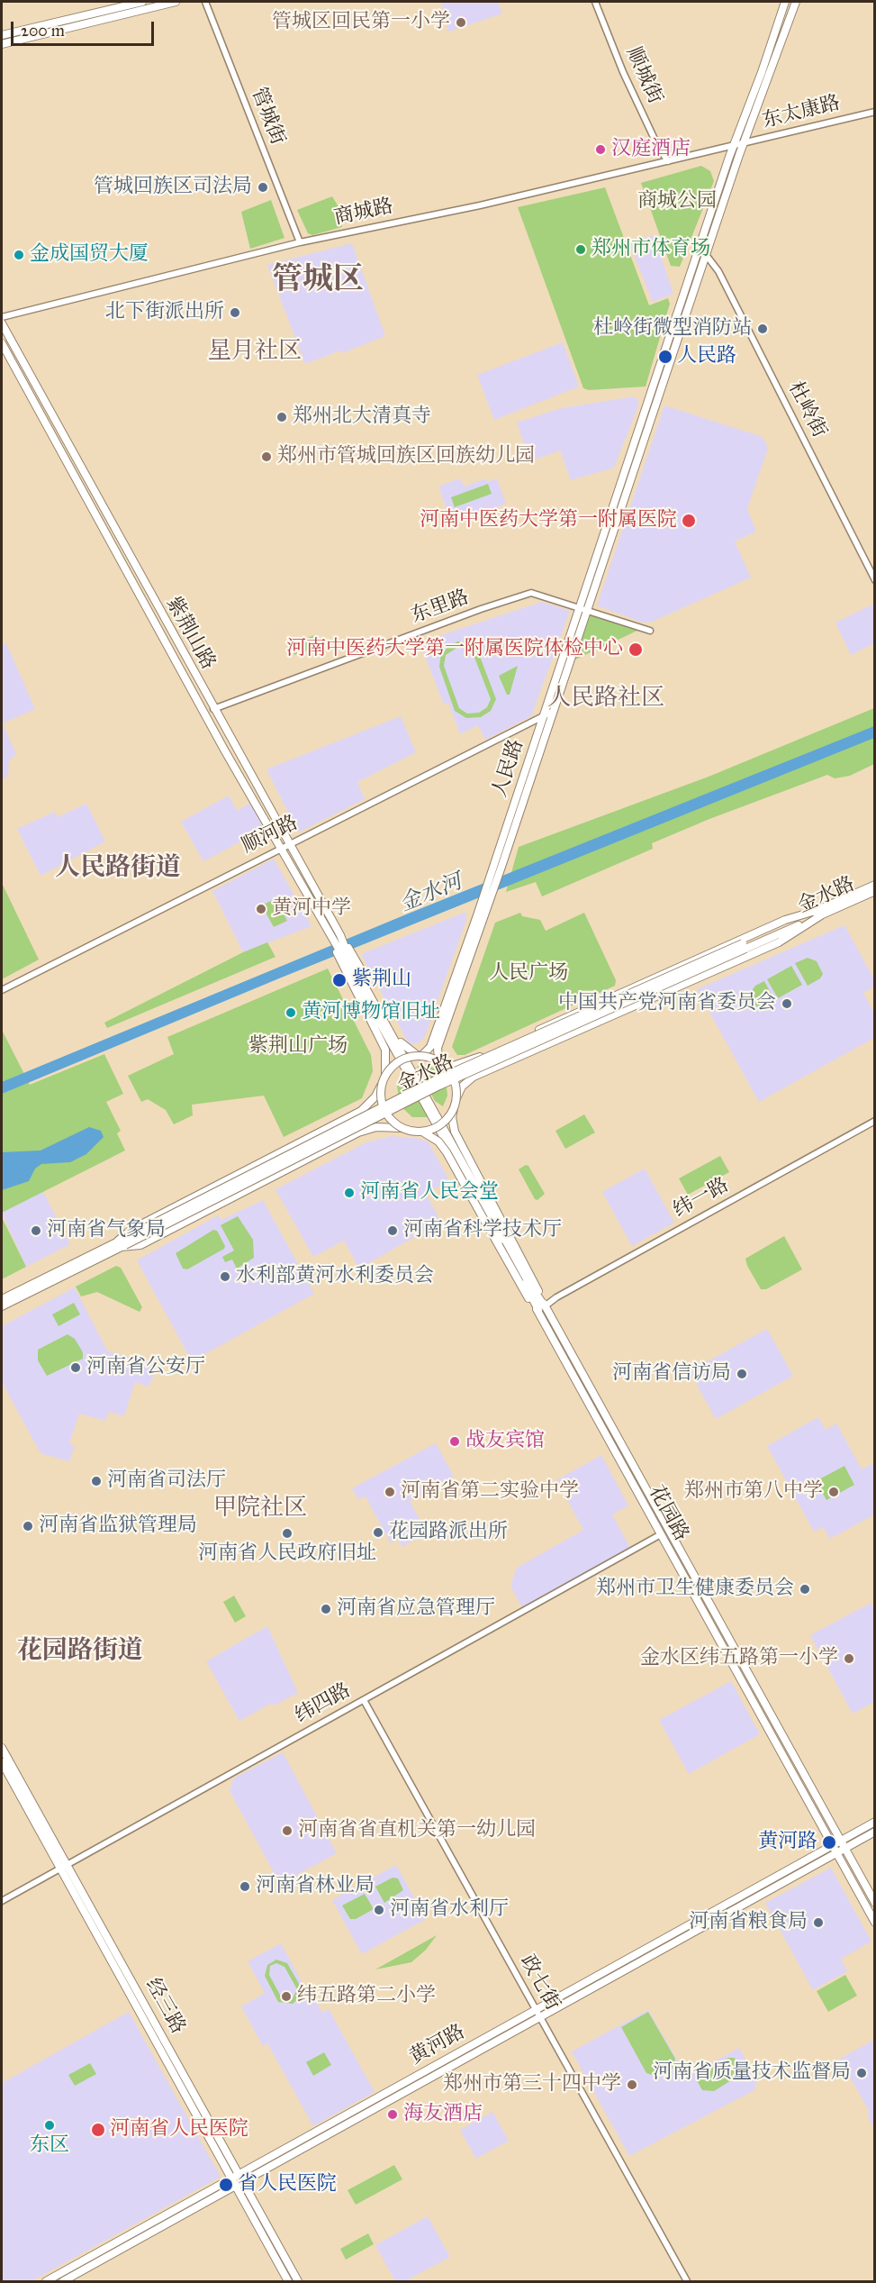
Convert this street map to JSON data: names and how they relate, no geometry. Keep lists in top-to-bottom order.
{
  "streets": {
    "main road": [
      "紫荆山路",
      "人民路",
      "金水路",
      "花园路",
      "经三路",
      "黄河路"
    ],
    "street": [
      "顺城街",
      "东太康路",
      "管城街",
      "商城路",
      "杜岭街",
      "东里路",
      "顺河路",
      "纬一路",
      "纬四路",
      "政七街"
    ]
  },
  "crossings": [
    ["顺城街", "商城路"],
    ["东太康路", "商城路"],
    ["东太康路", "人民路"],
    ["管城街", "商城路"],
    ["商城路", "人民路"],
    ["杜岭街", "人民路"],
    ["东里路", "紫荆山路"],
    ["东里路", "人民路"],
    ["紫荆山路", "顺河路"],
    ["人民路", "顺河路"],
    ["人民路", "花园路"],
    ["纬一路", "花园路"],
    ["花园路", "纬四路"],
    ["花园路", "黄河路"],
    ["纬四路", "政七街"],
    ["纬四路", "经三路"],
    ["政七街", "黄河路"],
    ["经三路", "黄河路"]
  ],
  "districts": [
    "管城区",
    "星月社区",
    "人民路社区",
    "人民路街道",
    "甲院社区",
    "花园路街道"
  ],
  "water": ["金水河"],
  "parks": ["商城公园", "人民广场", "紫荆山广场"],
  "places": [
    "管城区回民第一小学",
    "汉庭酒店",
    "管城回族区司法局",
    "郑州市体育场",
    "金成国贸大厦",
    "北下街派出所",
    "杜岭街微型消防站",
    "人民路",
    "郑州北大清真寺",
    "郑州市管城回族区回族幼儿园",
    "河南中医药大学第一附属医院",
    "河南中医药大学第一附属医院体检中心",
    "黄河中学",
    "紫荆山",
    "中国共产党河南省委员会",
    "黄河博物馆旧址",
    "河南省人民会堂",
    "河南省气象局",
    "河南省科学技术厅",
    "水利部黄河水利委员会",
    "河南省公安厅",
    "河南省信访局",
    "战友宾馆",
    "河南省司法厅",
    "河南省第二实验中学",
    "郑州市第八中学",
    "河南省监狱管理局",
    "花园路派出所",
    "河南省人民政府旧址",
    "郑州市卫生健康委员会",
    "河南省应急管理厅",
    "金水区纬五路第一小学",
    "河南省省直机关第一幼儿园",
    "黄河路",
    "河南省林业局",
    "河南省水利厅",
    "河南省粮食局",
    "纬五路第二小学",
    "河南省质量技术监督局",
    "郑州市第三十四中学",
    "海友酒店",
    "东区",
    "河南省人民医院",
    "省人民医院"
  ],
  "scale_bar": "200 m"
}
